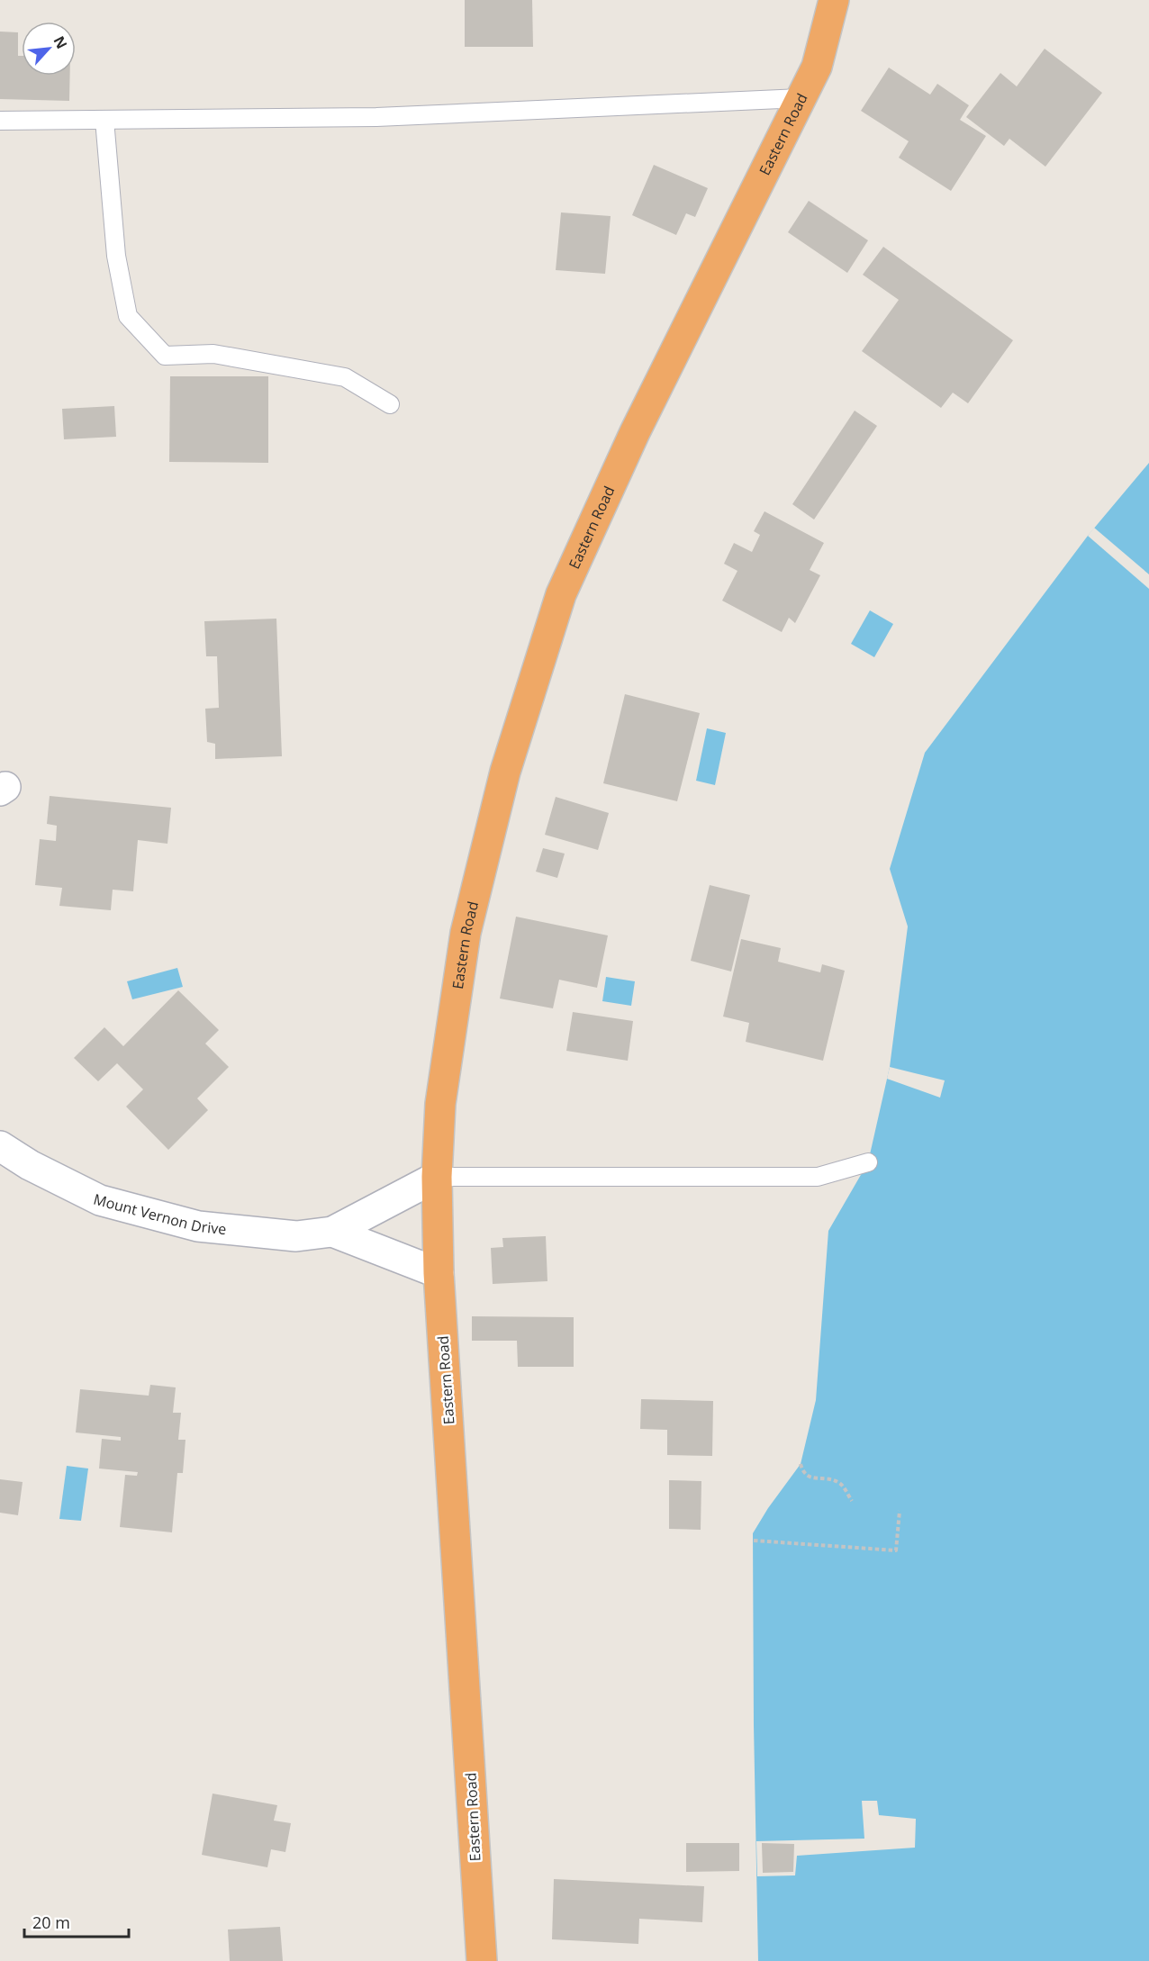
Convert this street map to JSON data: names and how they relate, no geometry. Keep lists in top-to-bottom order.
{
  "streets": {
    "highway": ["Eastern Road"],
    "street": ["Mount Vernon Drive"]
  },
  "scale_bar": "20 m",
  "north": "top right"
}
